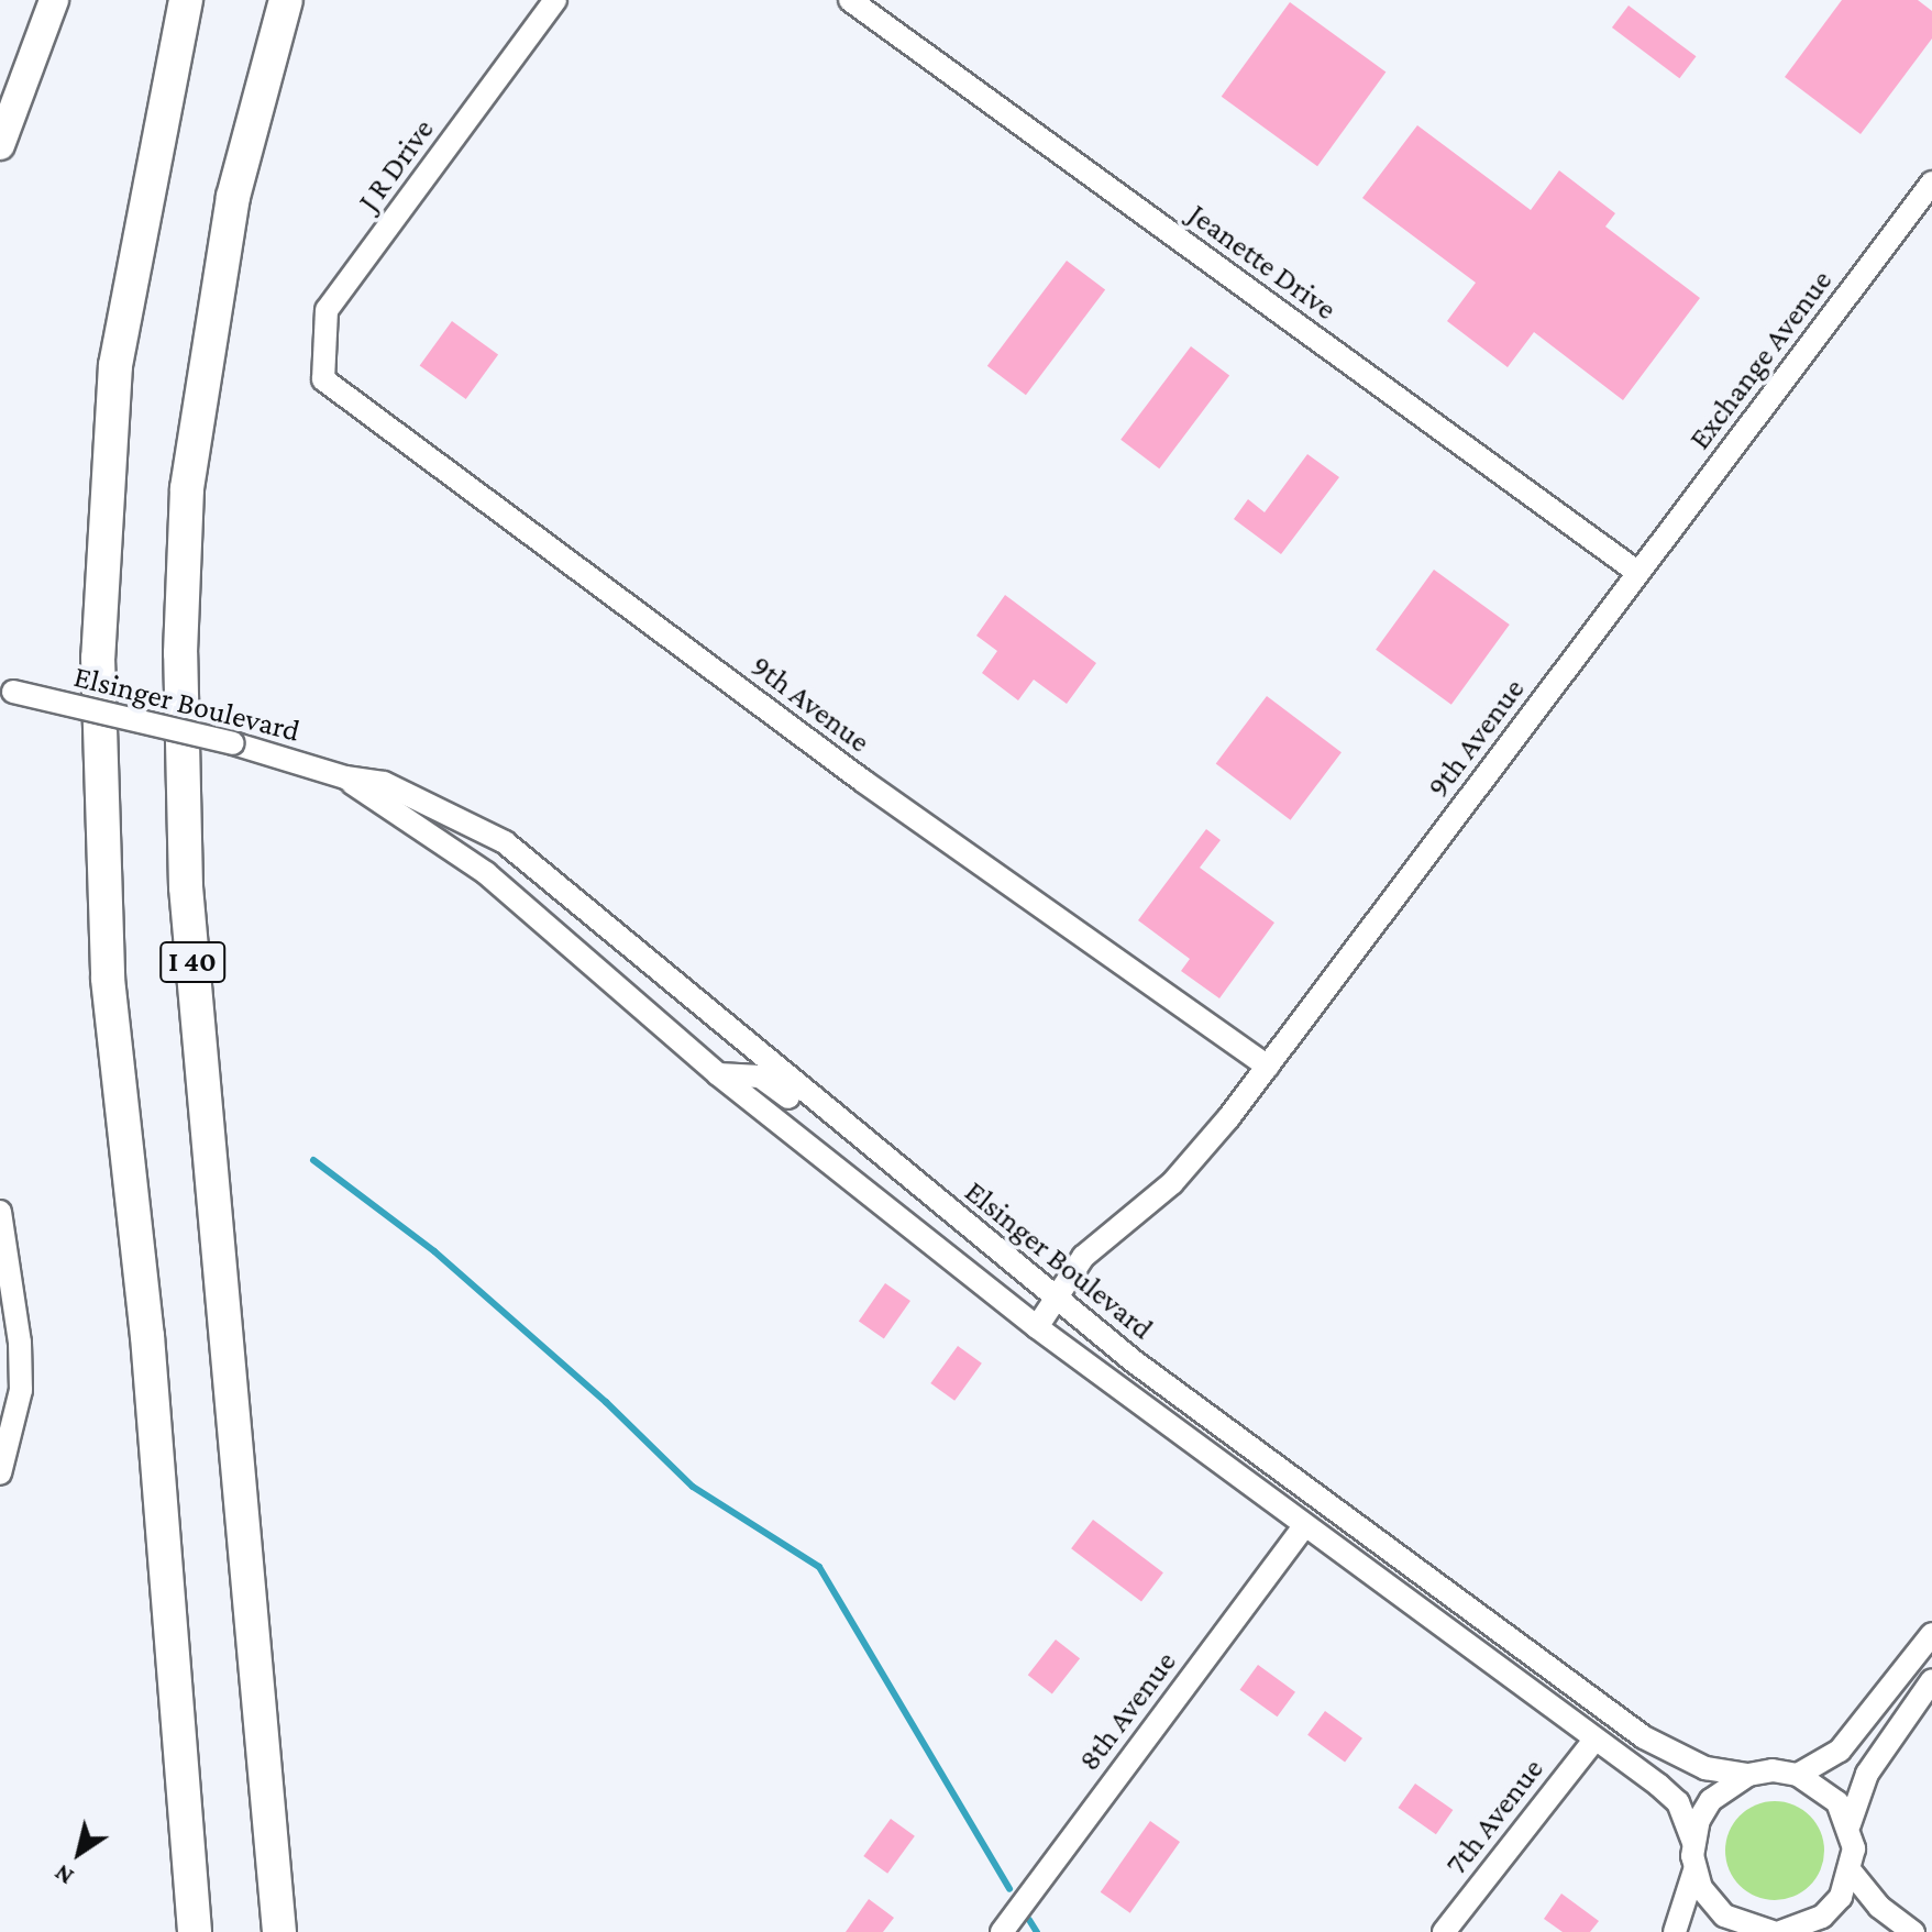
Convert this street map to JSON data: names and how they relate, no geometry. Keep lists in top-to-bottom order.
{
  "streets": {
    "highway": ["I 40"],
    "street": [
      "J R Drive",
      "Jeanette Drive",
      "Exchange Avenue",
      "Elsinger Boulevard",
      "9th Avenue",
      "8th Avenue",
      "7th Avenue"
    ]
  },
  "crossings": [
    ["J R Drive", "9th Avenue"],
    ["Jeanette Drive", "Exchange Avenue"],
    ["Jeanette Drive", "9th Avenue"],
    ["Exchange Avenue", "9th Avenue"],
    ["Elsinger Boulevard", "9th Avenue"],
    ["Elsinger Boulevard", "8th Avenue"],
    ["Elsinger Boulevard", "7th Avenue"]
  ],
  "north": "bottom left"
}
